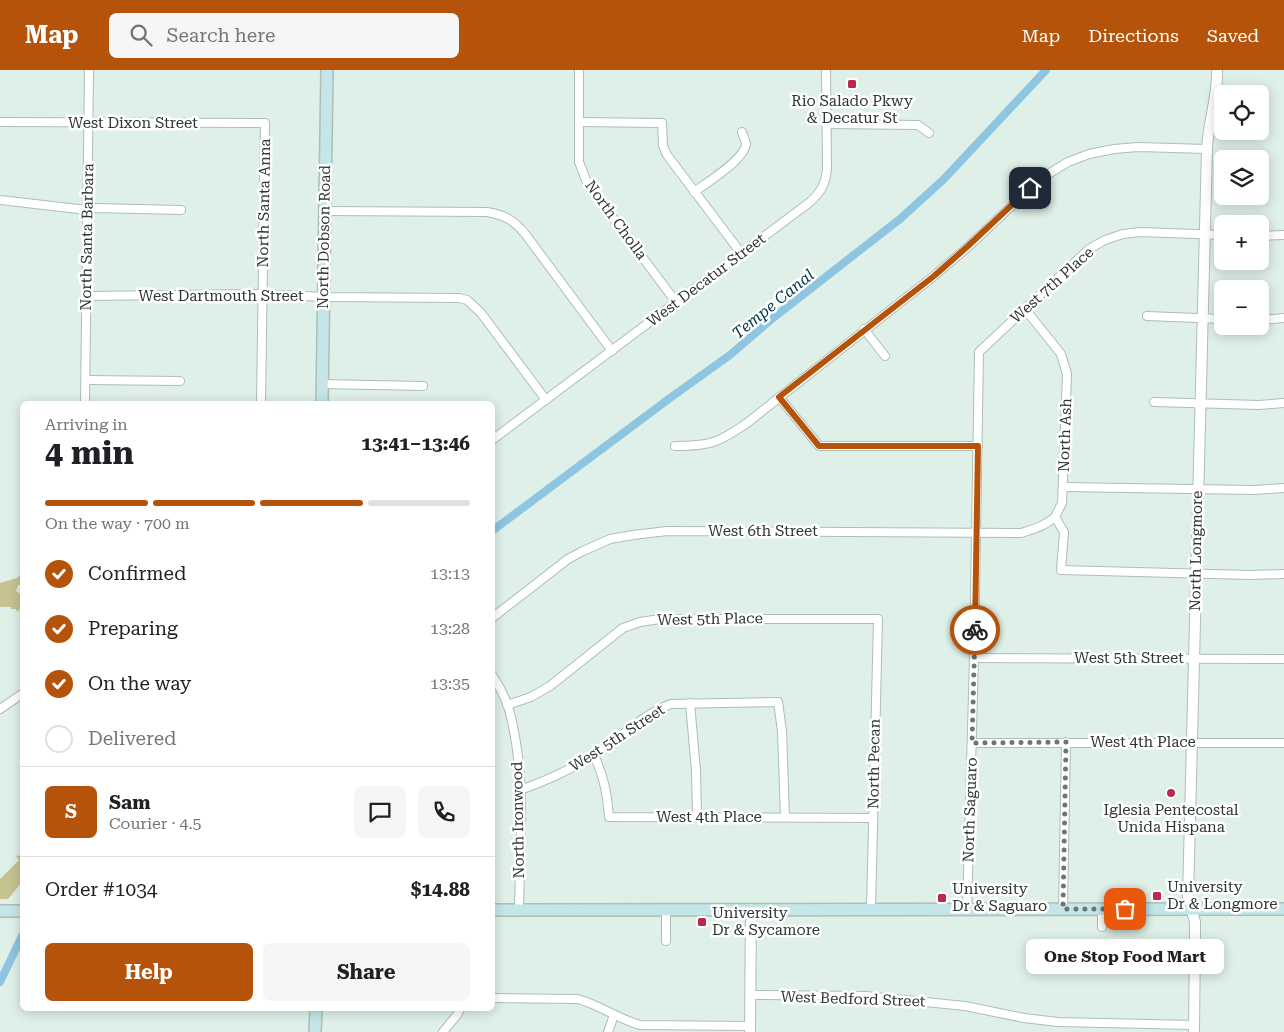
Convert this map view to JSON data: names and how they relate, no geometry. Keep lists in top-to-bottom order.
{
  "streets": {
    "main road": ["North Dobson Road"],
    "street": [
      "West Dixon Street",
      "North Santa Anna",
      "North Cholla",
      "North Santa Barbara",
      "West Decatur Street",
      "West 7th Place",
      "West Dartmouth Street",
      "North Ash",
      "West 6th Street",
      "North Longmore",
      "West 5th Place",
      "West 5th Street",
      "West 4th Place",
      "North Pecan",
      "North Saguaro",
      "North Ironwood",
      "West Bedford Street"
    ]
  },
  "crossings": [
    ["West Dixon Street", "North Santa Anna"],
    ["West Dixon Street", "North Santa Barbara"],
    ["North Santa Anna", "West Dartmouth Street"],
    ["North Cholla", "West Decatur Street"],
    ["North Santa Barbara", "West Dartmouth Street"],
    ["North Dobson Road", "West Dartmouth Street"],
    ["West Decatur Street", "West Dartmouth Street"],
    ["West 7th Place", "North Ash"],
    ["West 7th Place", "North Longmore"],
    ["West 7th Place", "North Saguaro"],
    ["North Ash", "West 6th Street"],
    ["West 6th Street", "North Saguaro"],
    ["North Longmore", "West 5th Street"],
    ["North Longmore", "West 4th Place"],
    ["North Longmore", "West Bedford Street"],
    ["West 5th Place", "North Pecan"],
    ["West 5th Place", "North Ironwood"],
    ["West 5th Street", "West 4th Place"],
    ["West 5th Street", "North Saguaro"],
    ["West 5th Street", "North Ironwood"],
    ["West 4th Place", "North Pecan"],
    ["West 4th Place", "North Saguaro"]
  ],
  "water": ["Tempe Canal"],
  "places": {
    "transit": [
      "Rio Salado Pkwy & Decatur St",
      "University Dr & Longmore",
      "University Dr & Saguaro",
      "University Dr & Sycamore"
    ],
    "other": ["Iglesia Pentecostal Unida Hispana", "One Stop Food Mart"]
  },
  "page": {
    "header": "Map",
    "search": "Search here",
    "nav": ["Map", "Directions", "Saved"],
    "map_buttons": ["+", "−"],
    "heading": ["4 min", "Arriving in", "13:41–13:46"],
    "panel": [
      "Sam",
      "Courier · 4.5",
      "Order #1034",
      "$14.88"
    ],
    "bar": "On the way · 700 m",
    "list": [
      ["Confirmed", "13:13"],
      ["Preparing", "13:28"],
      ["On the way", "13:35"],
      "Delivered"
    ],
    "round": "S",
    "buttons": ["Help", "Share"],
    "bubble": "One Stop Food Mart"
  }
}
